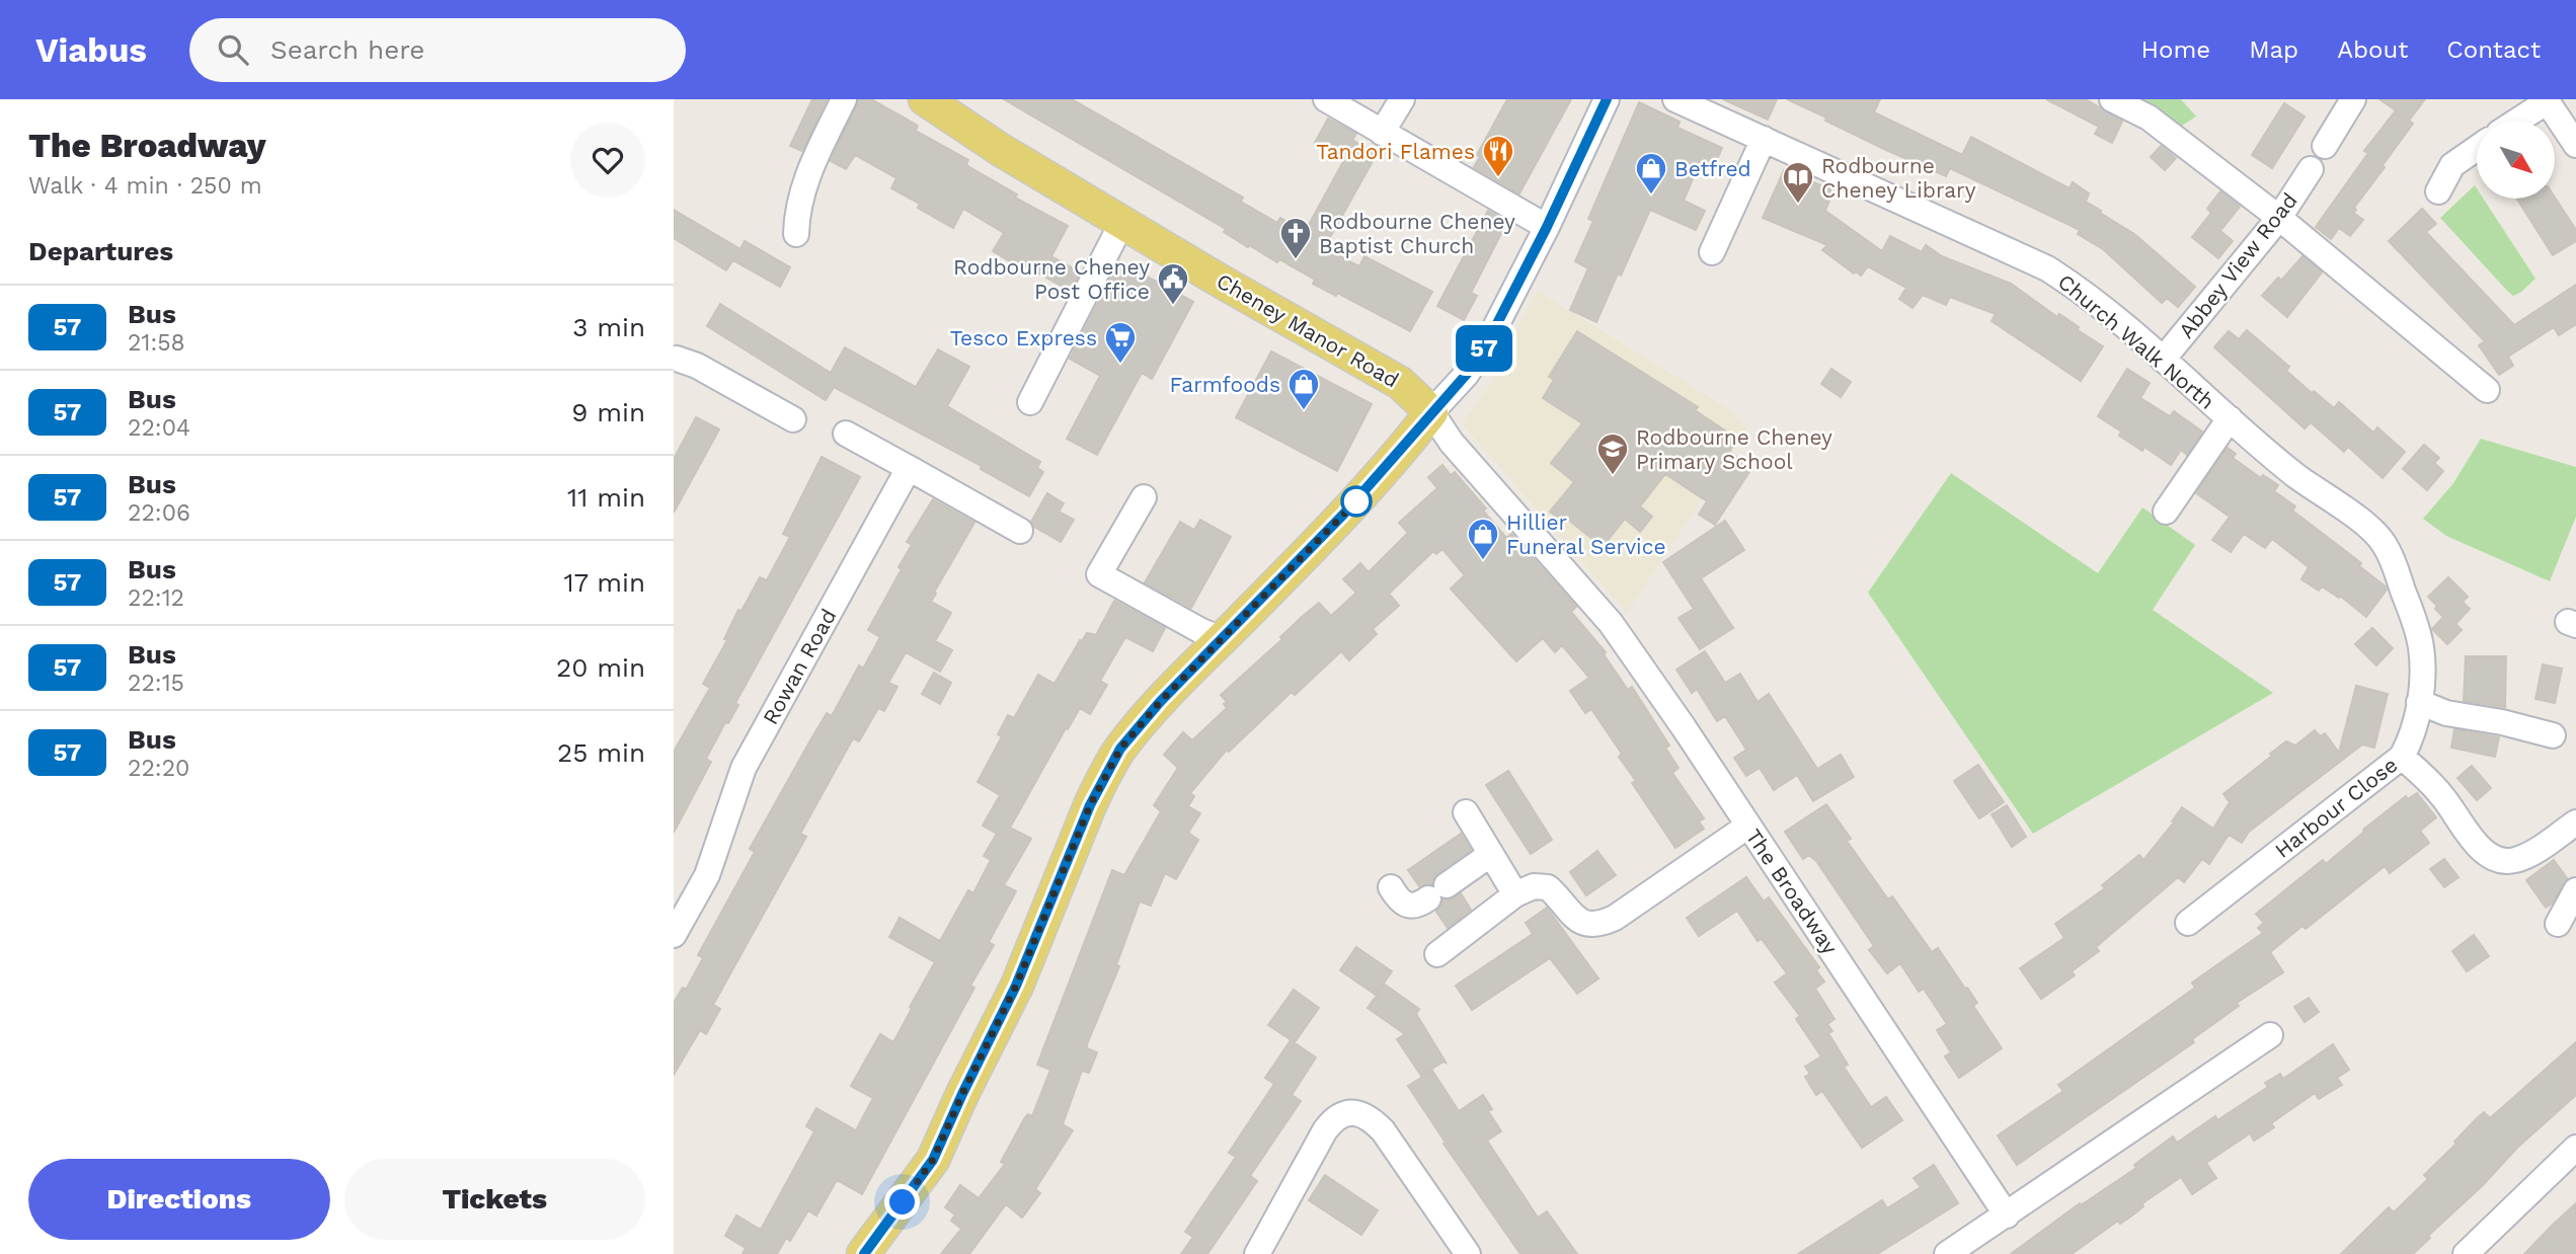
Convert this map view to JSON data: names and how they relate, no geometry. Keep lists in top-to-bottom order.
{
  "streets": {
    "main road": ["Cheney Manor Road"],
    "street": [
      "Abbey View Road",
      "Church Walk North",
      "Rowan Road",
      "Harbour Close",
      "The Broadway"
    ]
  },
  "crossings": [
    ["Abbey View Road", "Church Walk North"],
    ["Cheney Manor Road", "The Broadway"],
    ["Church Walk North", "Harbour Close"]
  ],
  "places": {
    "restaurant": ["Tandori Flames"],
    "shop": ["Betfred", "Farmfoods", "Hillier Funeral Service"],
    "library": ["Rodbourne Cheney Library"],
    "church": ["Rodbourne Cheney Baptist Church"],
    "public building": ["Rodbourne Cheney Post Office"],
    "supermarket": ["Tesco Express"],
    "school or university": ["Rodbourne Cheney Primary School"]
  },
  "lines": ["bus line 57"],
  "north": "bottom right",
  "page": {
    "header": "Viabus",
    "search": "Search here",
    "nav": [
      "Home",
      "Map",
      "About",
      "Contact"
    ],
    "heading": [
      ["The Broadway", "Walk · 4 min · 250 m"],
      "Departures"
    ],
    "on_map": "57",
    "list": [
      {
        "mark": "57",
        "name": "Bus",
        "note": "21:58",
        "value": "3 min"
      },
      {
        "mark": "57",
        "name": "Bus",
        "note": "22:04",
        "value": "9 min"
      },
      {
        "mark": "57",
        "name": "Bus",
        "note": "22:06",
        "value": "11 min"
      },
      {
        "mark": "57",
        "name": "Bus",
        "note": "22:12",
        "value": "17 min"
      },
      {
        "mark": "57",
        "name": "Bus",
        "note": "22:15",
        "value": "20 min"
      },
      {
        "mark": "57",
        "name": "Bus",
        "note": "22:20",
        "value": "25 min"
      }
    ],
    "buttons": ["Directions", "Tickets"]
  }
}
